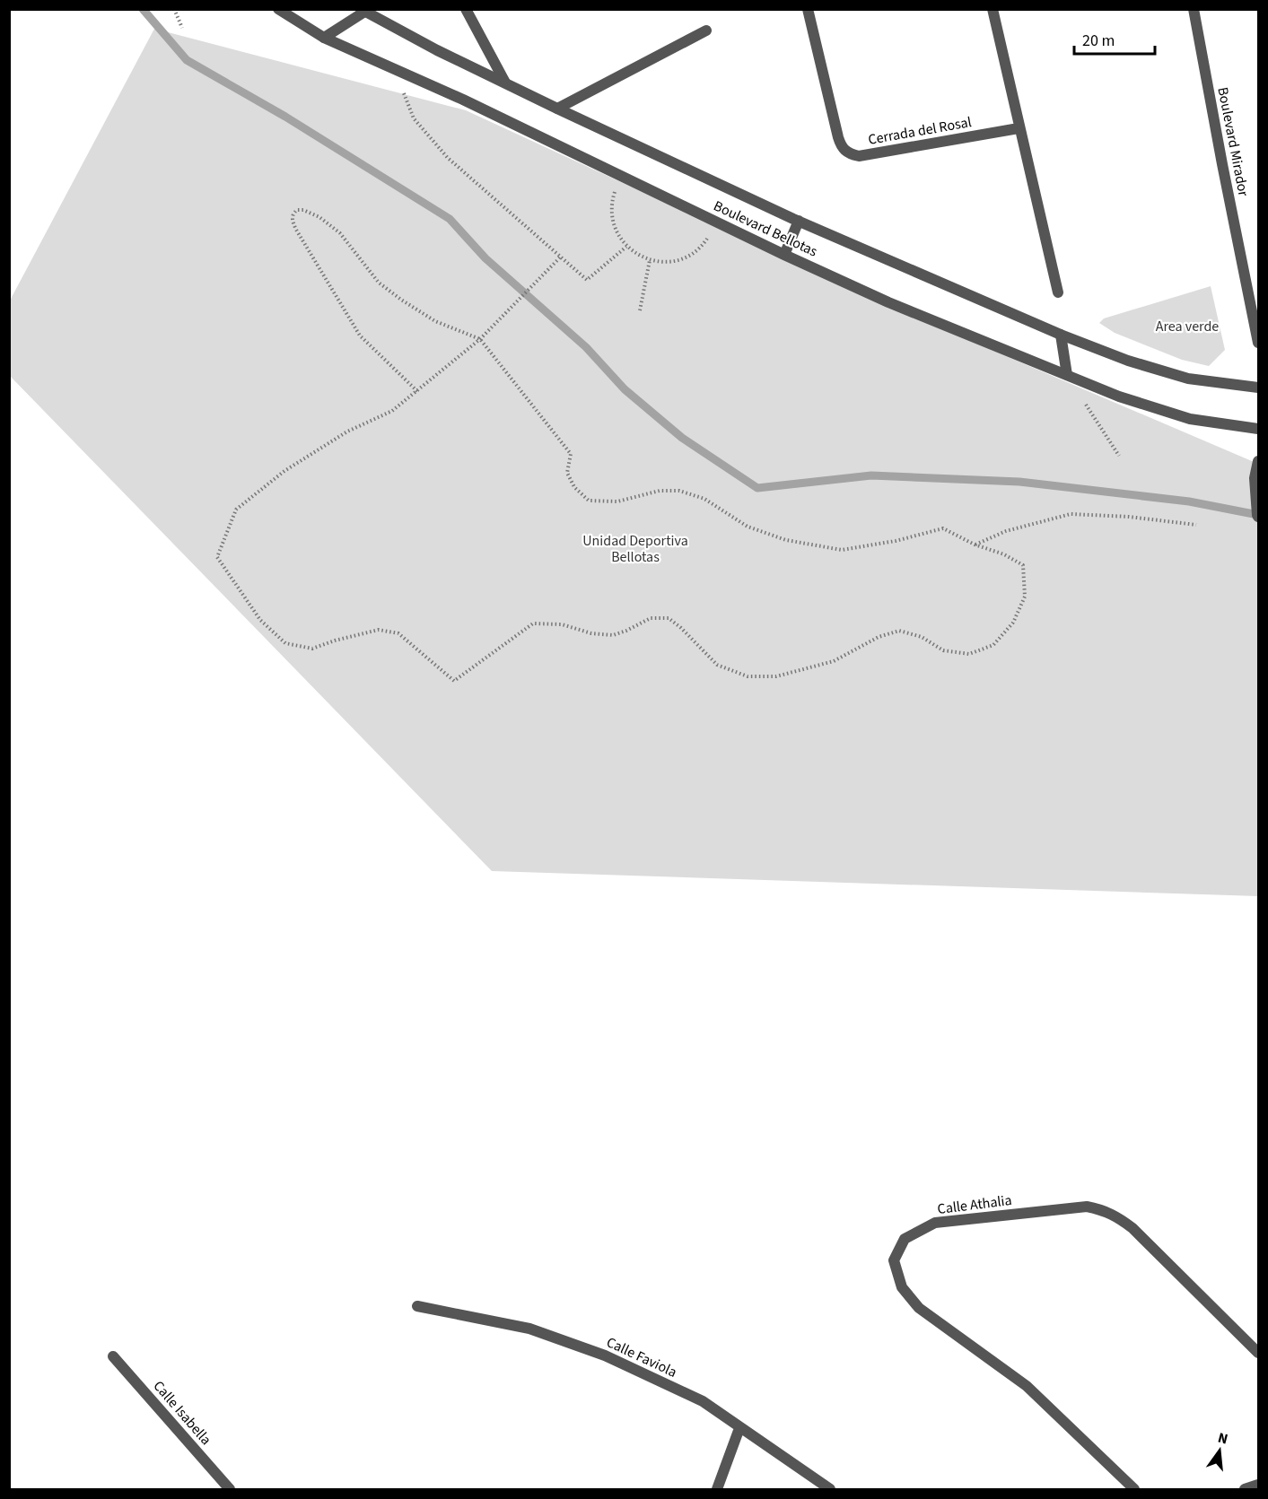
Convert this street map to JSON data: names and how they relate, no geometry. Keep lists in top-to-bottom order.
{
  "streets": {
    "street": [
      "Cerrada del Rosal",
      "Boulevard Mirador",
      "Boulevard Bellotas",
      "Calle Athalia",
      "Calle Faviola",
      "Calle Isabella"
    ]
  },
  "parks": ["Area verde", "Unidad Deportiva Bellotas"],
  "scale_bar": "20 m",
  "north": "top"
}
